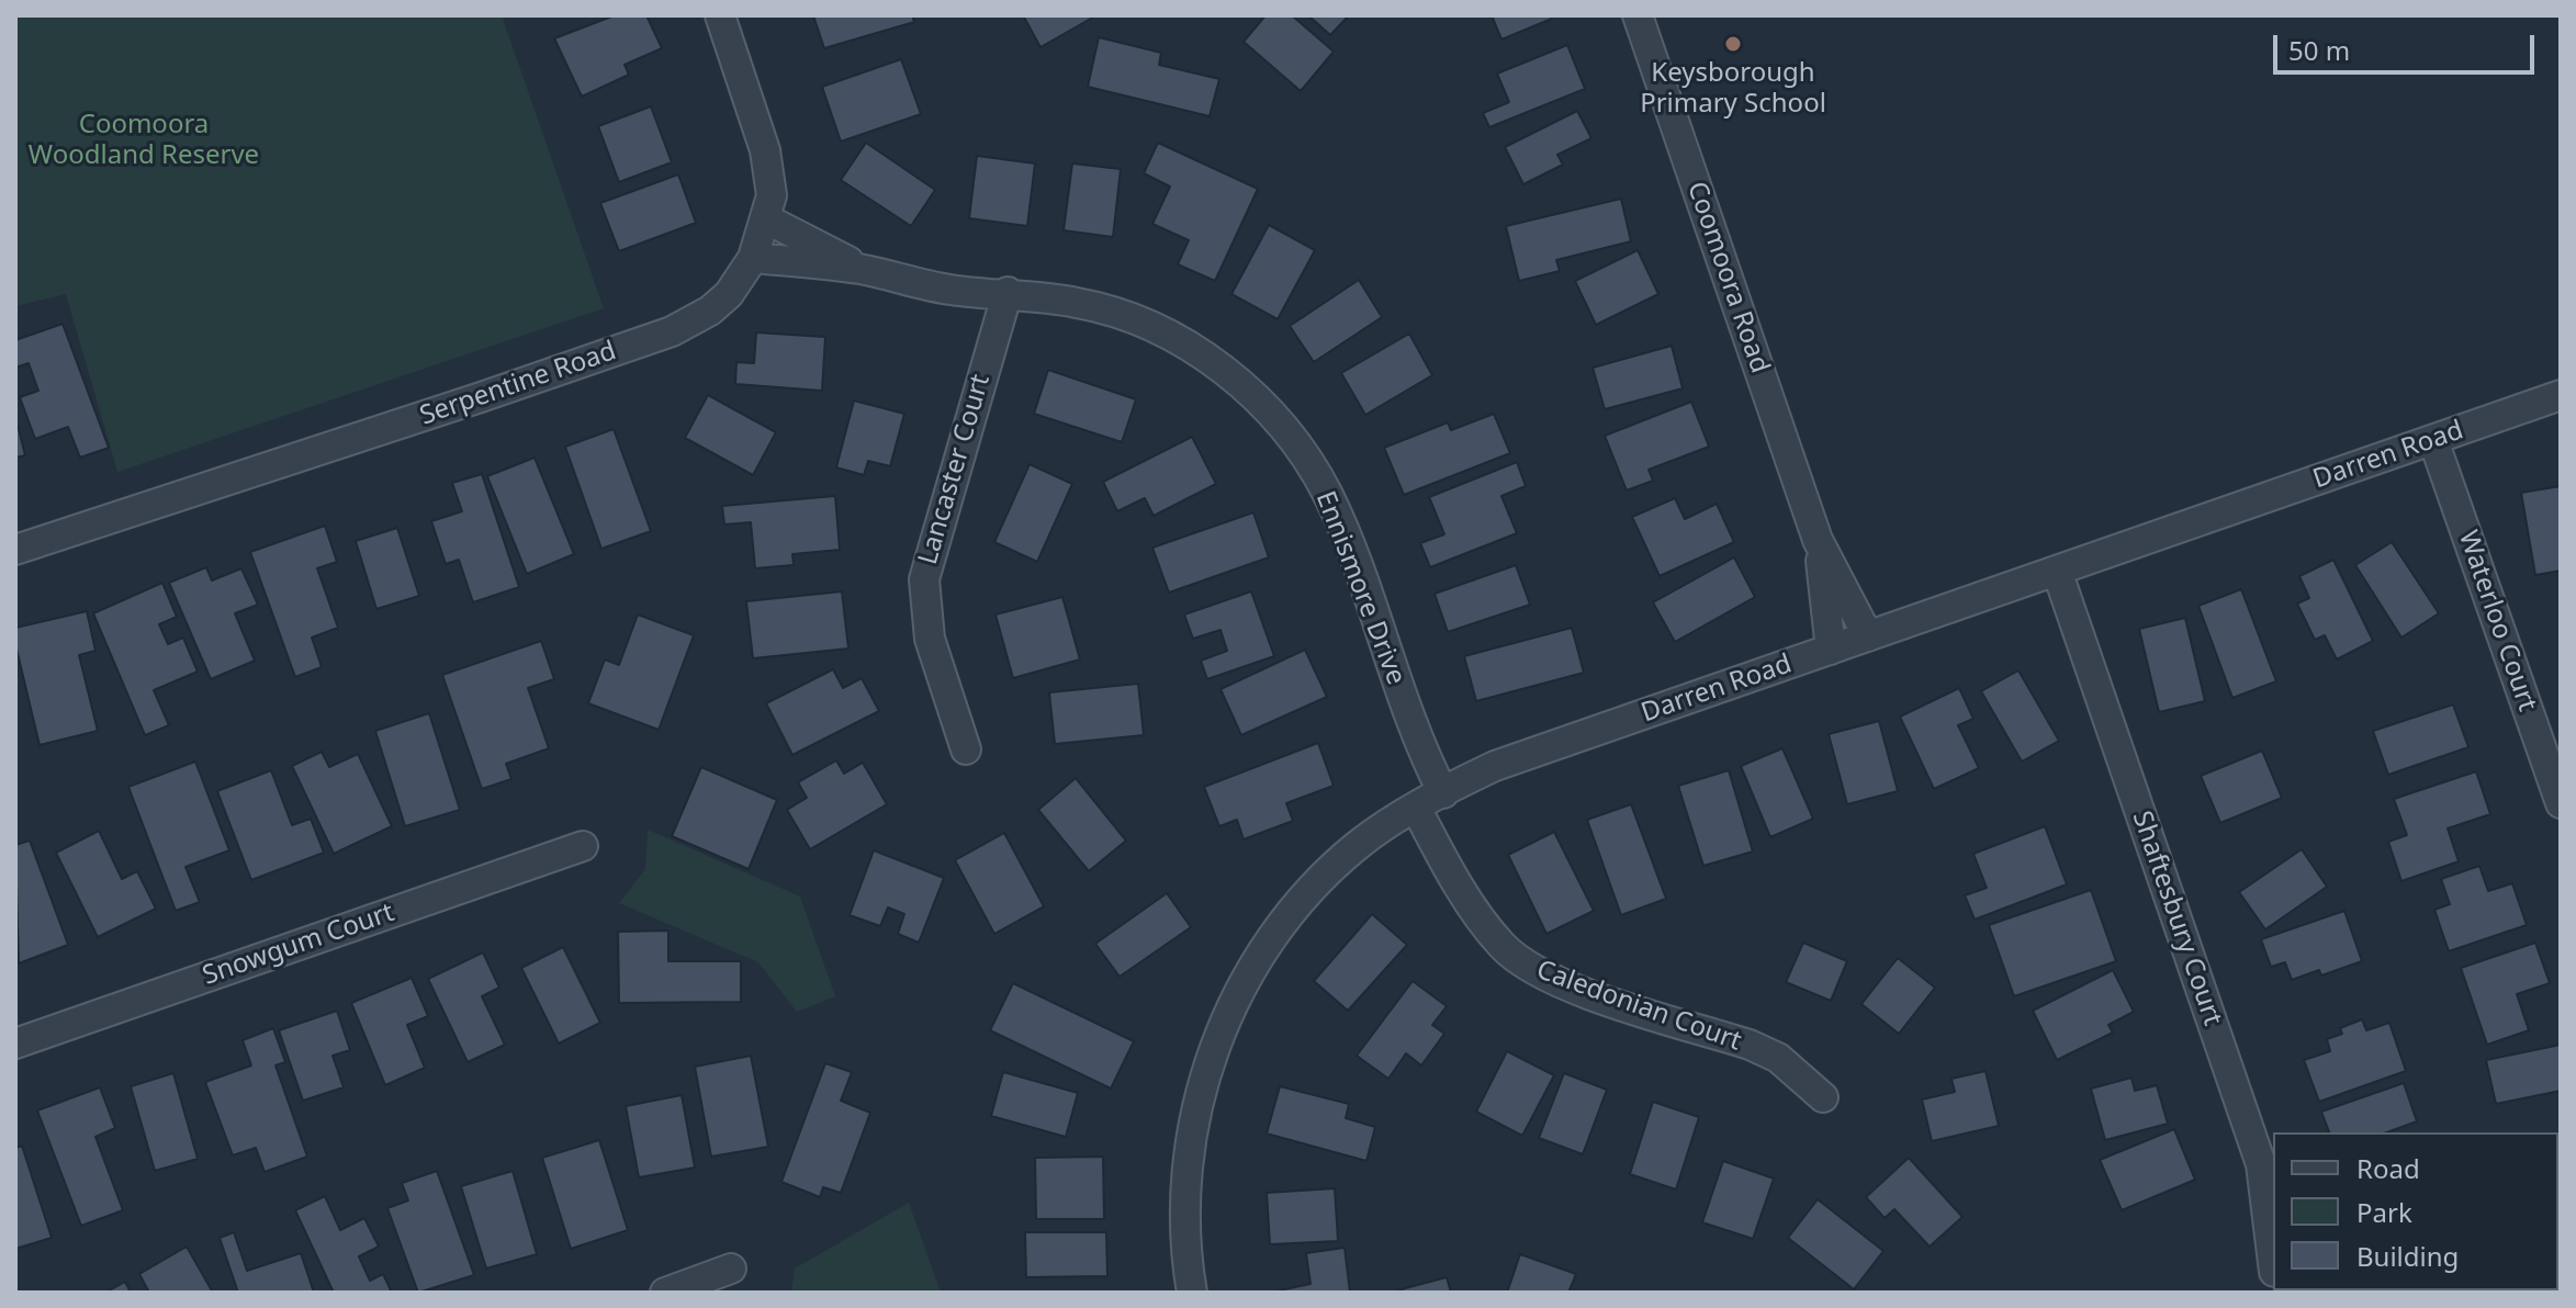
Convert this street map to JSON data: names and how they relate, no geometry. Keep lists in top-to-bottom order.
{
  "streets": {
    "street": [
      "Coomoora Road",
      "Serpentine Road",
      "Darren Road",
      "Lancaster Court",
      "Ennismore Drive",
      "Waterloo Court",
      "Shaftesbury Court",
      "Snowgum Court",
      "Caledonian Court"
    ]
  },
  "crossings": [
    ["Coomoora Road", "Darren Road"],
    ["Serpentine Road", "Ennismore Drive"],
    ["Darren Road", "Ennismore Drive"],
    ["Darren Road", "Waterloo Court"],
    ["Darren Road", "Shaftesbury Court"],
    ["Darren Road", "Caledonian Court"],
    ["Lancaster Court", "Ennismore Drive"]
  ],
  "parks": ["Coomoora Woodland Reserve"],
  "places": ["Keysborough Primary School"],
  "legend": ["Road", "Park", "Building"],
  "scale_bar": "50 m"
}
